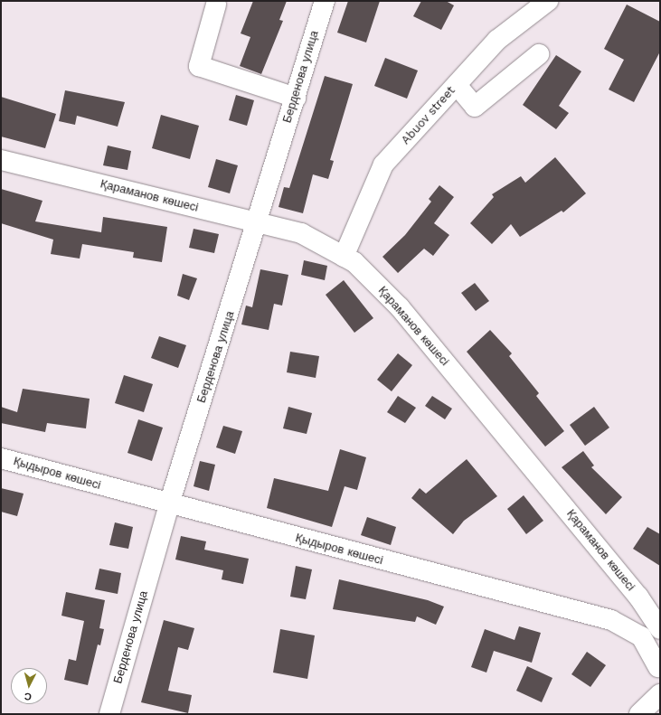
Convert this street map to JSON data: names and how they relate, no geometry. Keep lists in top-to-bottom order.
{
  "streets": {
    "street": [
      "Берденова улица",
      "Abuov street",
      "Қараманов көшесі",
      "Қыдыров көшесі"
    ]
  },
  "crossings": [
    ["Берденова улица", "Қараманов көшесі"],
    ["Берденова улица", "Қыдыров көшесі"],
    ["Abuov street", "Қараманов көшесі"]
  ],
  "north": "bottom"
}
